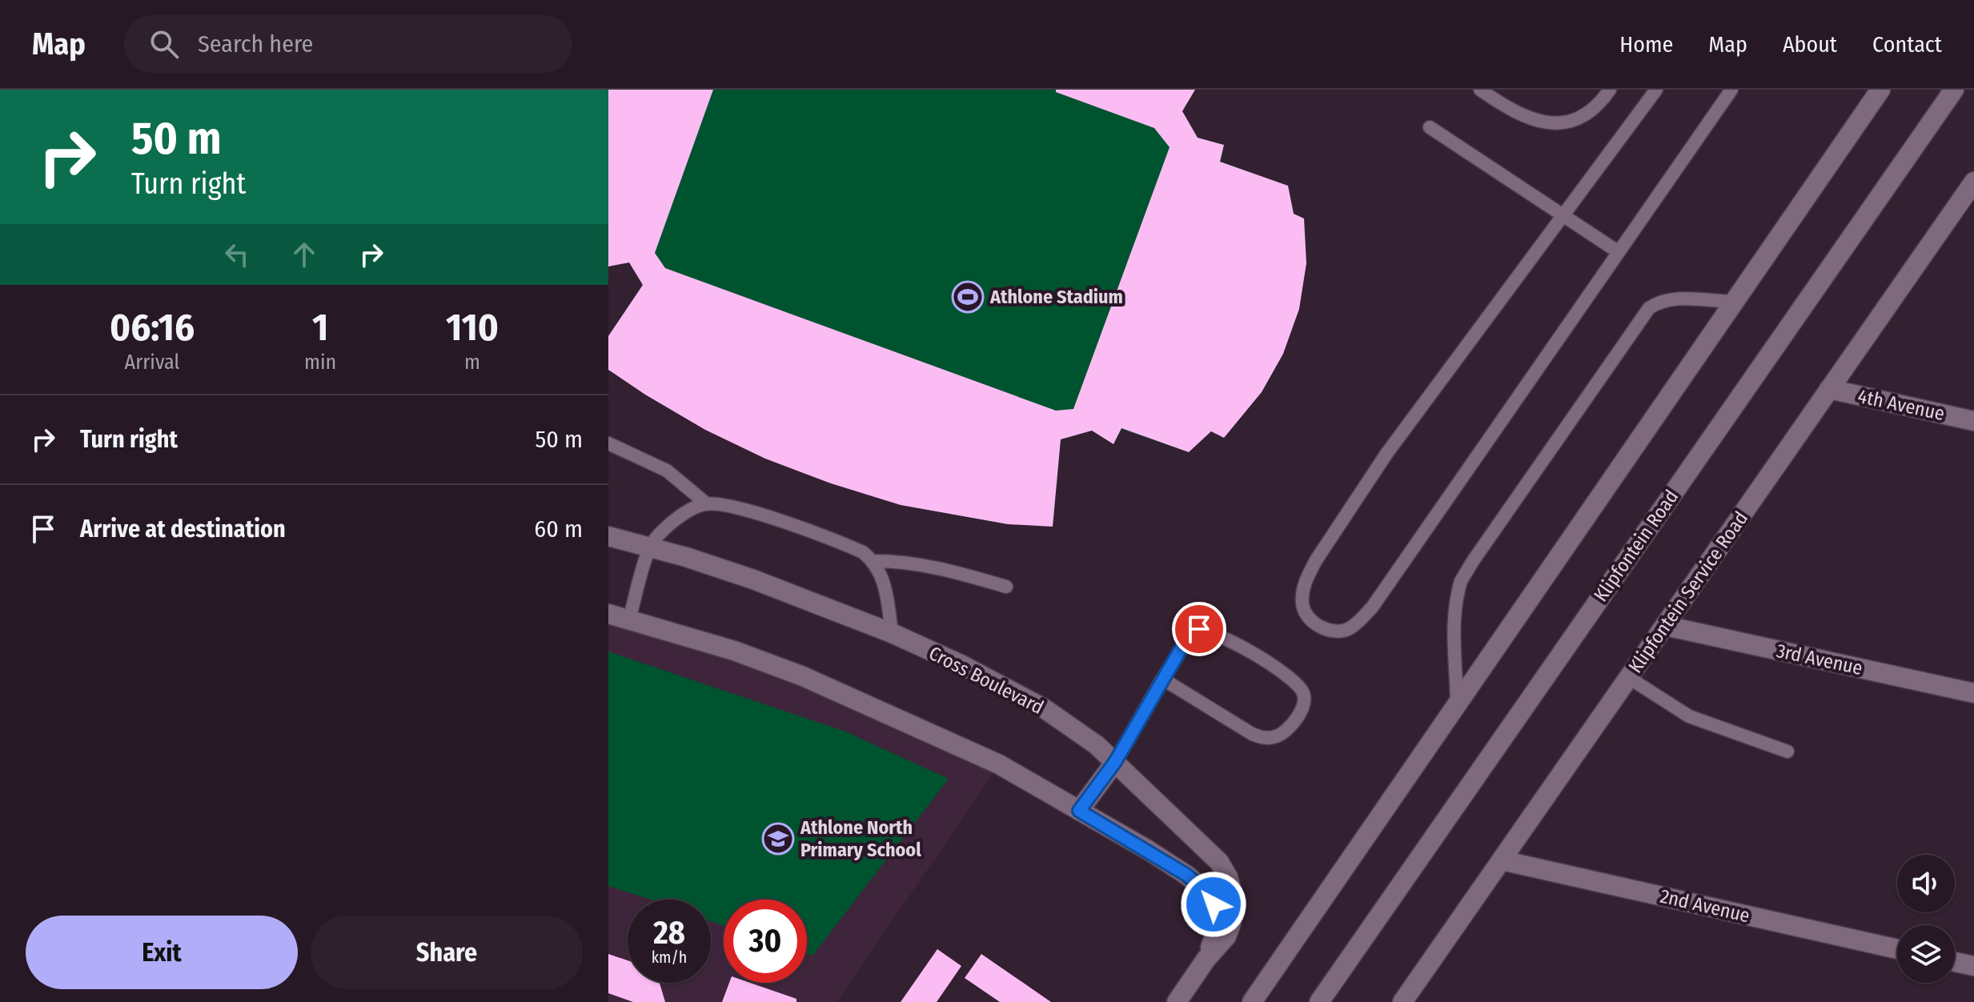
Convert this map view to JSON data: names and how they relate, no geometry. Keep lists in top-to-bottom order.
{
  "streets": {
    "street": [
      "4th Avenue",
      "Klipfontein Road",
      "Klipfontein Service Road",
      "3rd Avenue",
      "Cross Boulevard",
      "2nd Avenue"
    ]
  },
  "crossings": [
    ["4th Avenue", "Klipfontein Service Road"],
    ["Klipfontein Service Road", "3rd Avenue"],
    ["Klipfontein Service Road", "2nd Avenue"]
  ],
  "places": {
    "sports": ["Athlone Stadium"],
    "school or university": ["Athlone North Primary School"]
  },
  "page": {
    "header": "Map",
    "search": "Search here",
    "nav": [
      "Home",
      "Map",
      "About",
      "Contact"
    ],
    "turn": ["50 m", "Turn right"],
    "eta": [
      "06:16",
      "Arrival",
      "1",
      "min",
      "110",
      "m"
    ],
    "list": [
      {
        "name": "Turn right",
        "value": "50 m"
      },
      {
        "name": "Arrive at destination",
        "value": "60 m"
      }
    ],
    "speed": "28 km/h",
    "limit": "30",
    "buttons": ["Exit", "Share"]
  }
}
